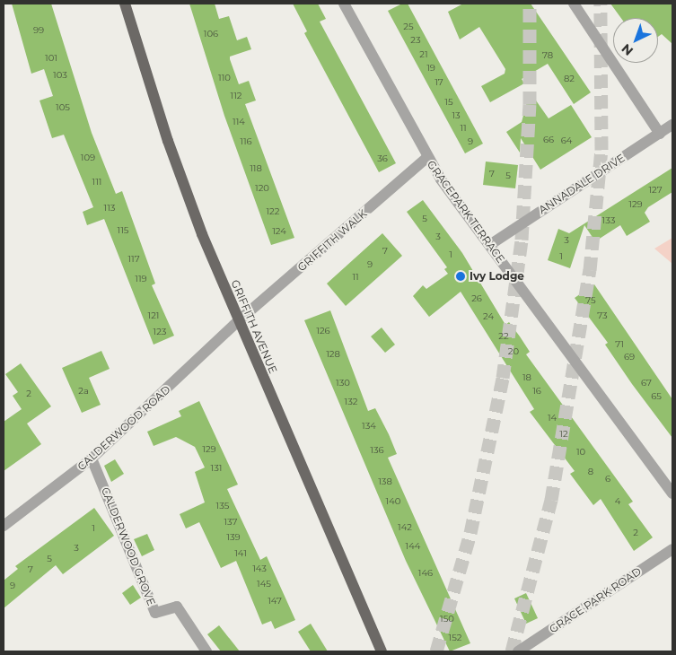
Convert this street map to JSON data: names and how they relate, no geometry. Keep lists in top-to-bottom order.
{
  "streets": {
    "main road": ["GRIFFITH AVENUE"],
    "street": [
      "ANNADALE DRIVE",
      "GRACEPARK TERRACE",
      "GRIFFITH WALK",
      "CALDERWOOD ROAD",
      "CALDERWOOD GROVE",
      "GRACE PARK ROAD"
    ]
  },
  "crossings": [
    ["ANNADALE DRIVE", "GRACEPARK TERRACE"],
    ["GRACEPARK TERRACE", "GRIFFITH WALK"],
    ["GRIFFITH WALK", "GRIFFITH AVENUE"],
    ["GRIFFITH WALK", "CALDERWOOD ROAD"],
    ["GRIFFITH AVENUE", "CALDERWOOD ROAD"],
    ["CALDERWOOD ROAD", "CALDERWOOD GROVE"]
  ],
  "places": ["Ivy Lodge"],
  "house_numbers": [
    "25",
    "99",
    "106",
    "23",
    "21",
    "78",
    "101",
    "19",
    "103",
    "110",
    "82",
    "17",
    "112",
    "15",
    "105",
    "13",
    "114",
    "11",
    "66",
    "64",
    "116",
    "9",
    "109",
    "36",
    "118",
    "7",
    "5",
    "111",
    "120",
    "127",
    "129",
    "113",
    "122",
    "5",
    "133",
    "115",
    "124",
    "3",
    "3",
    "7",
    "1",
    "1",
    "117",
    "9",
    "11",
    "119",
    "26",
    "75",
    "121",
    "73",
    "24",
    "126",
    "123",
    "22",
    "71",
    "20",
    "128",
    "69",
    "18",
    "130",
    "67",
    "2a",
    "16",
    "2",
    "65",
    "132",
    "14",
    "134",
    "12",
    "129",
    "136",
    "10",
    "131",
    "8",
    "6",
    "138",
    "140",
    "4",
    "135",
    "137",
    "142",
    "1",
    "2",
    "139",
    "144",
    "3",
    "141",
    "5",
    "143",
    "7",
    "146",
    "145",
    "9",
    "147",
    "150",
    "152"
  ],
  "north": "bottom left"
}
